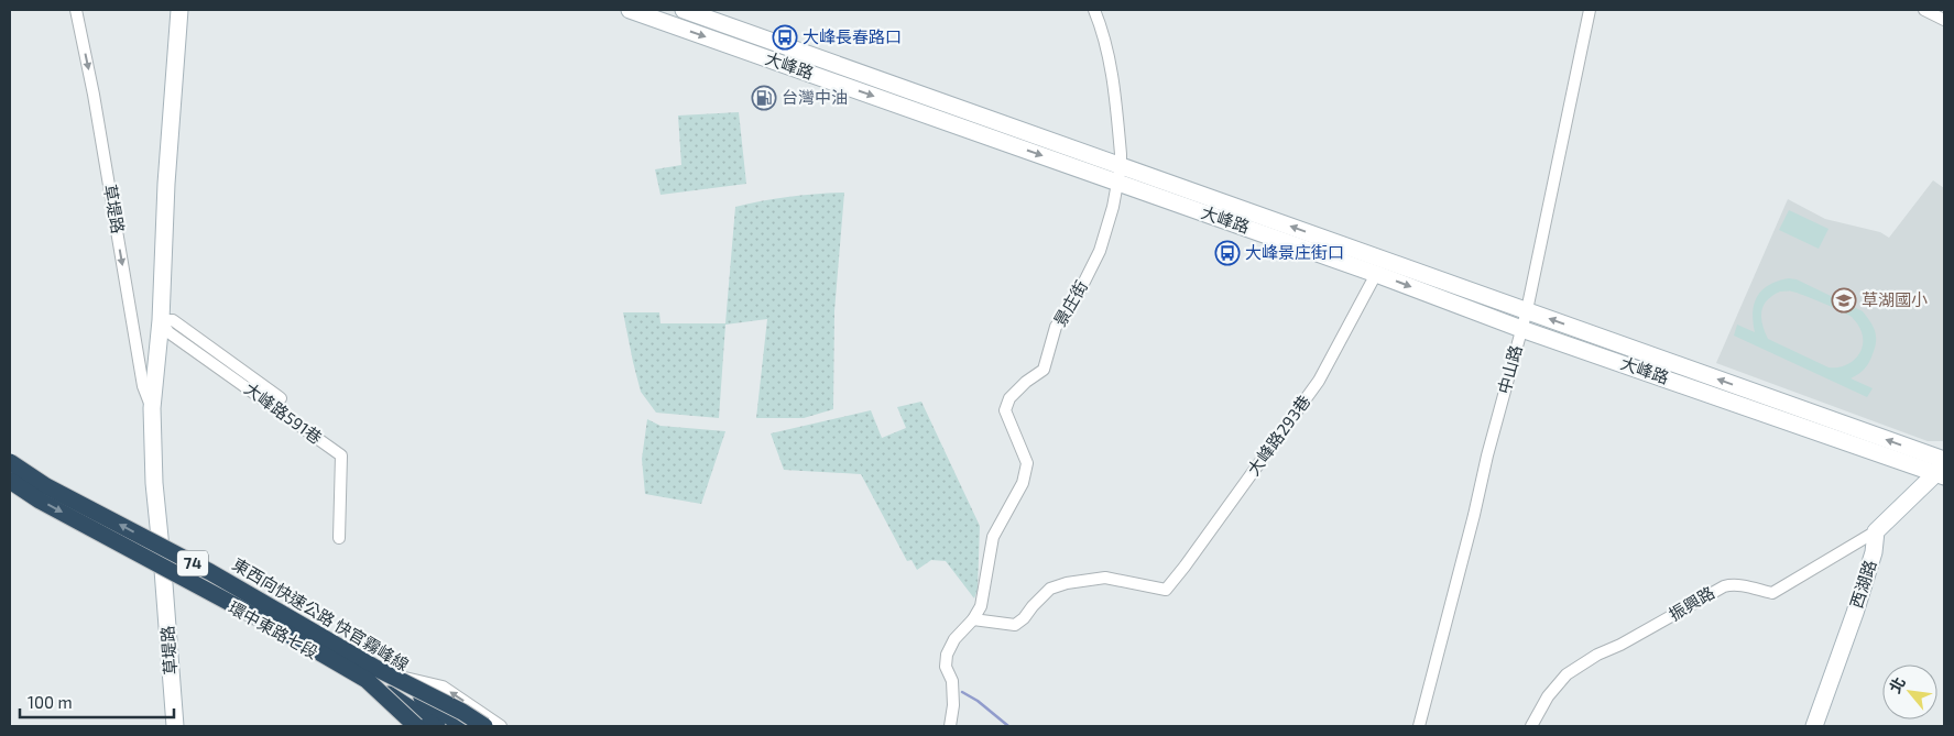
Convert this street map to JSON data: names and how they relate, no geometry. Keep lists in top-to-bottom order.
{
  "streets": {
    "highway": ["74", "東西向快速公路 快官霧峰線"],
    "street": [
      "大峰路",
      "草堤路",
      "景庄街",
      "中山路",
      "大峰路591巷",
      "大峰路293巷",
      "西湖路",
      "振興路",
      "環中東路七段"
    ]
  },
  "crossings": [
    ["大峰路", "景庄街"],
    ["大峰路", "中山路"],
    ["大峰路", "大峰路293巷"],
    ["草堤路", "大峰路591巷"],
    ["草堤路", "環中東路七段"],
    ["景庄街", "大峰路293巷"],
    ["西湖路", "振興路"]
  ],
  "places": {
    "bus stop": ["大峰長春路口", "大峰景庄街口"],
    "fuel station": ["台灣中油"],
    "school or university": ["草湖國小"]
  },
  "scale_bar": "100 m",
  "north": "top left"
}
